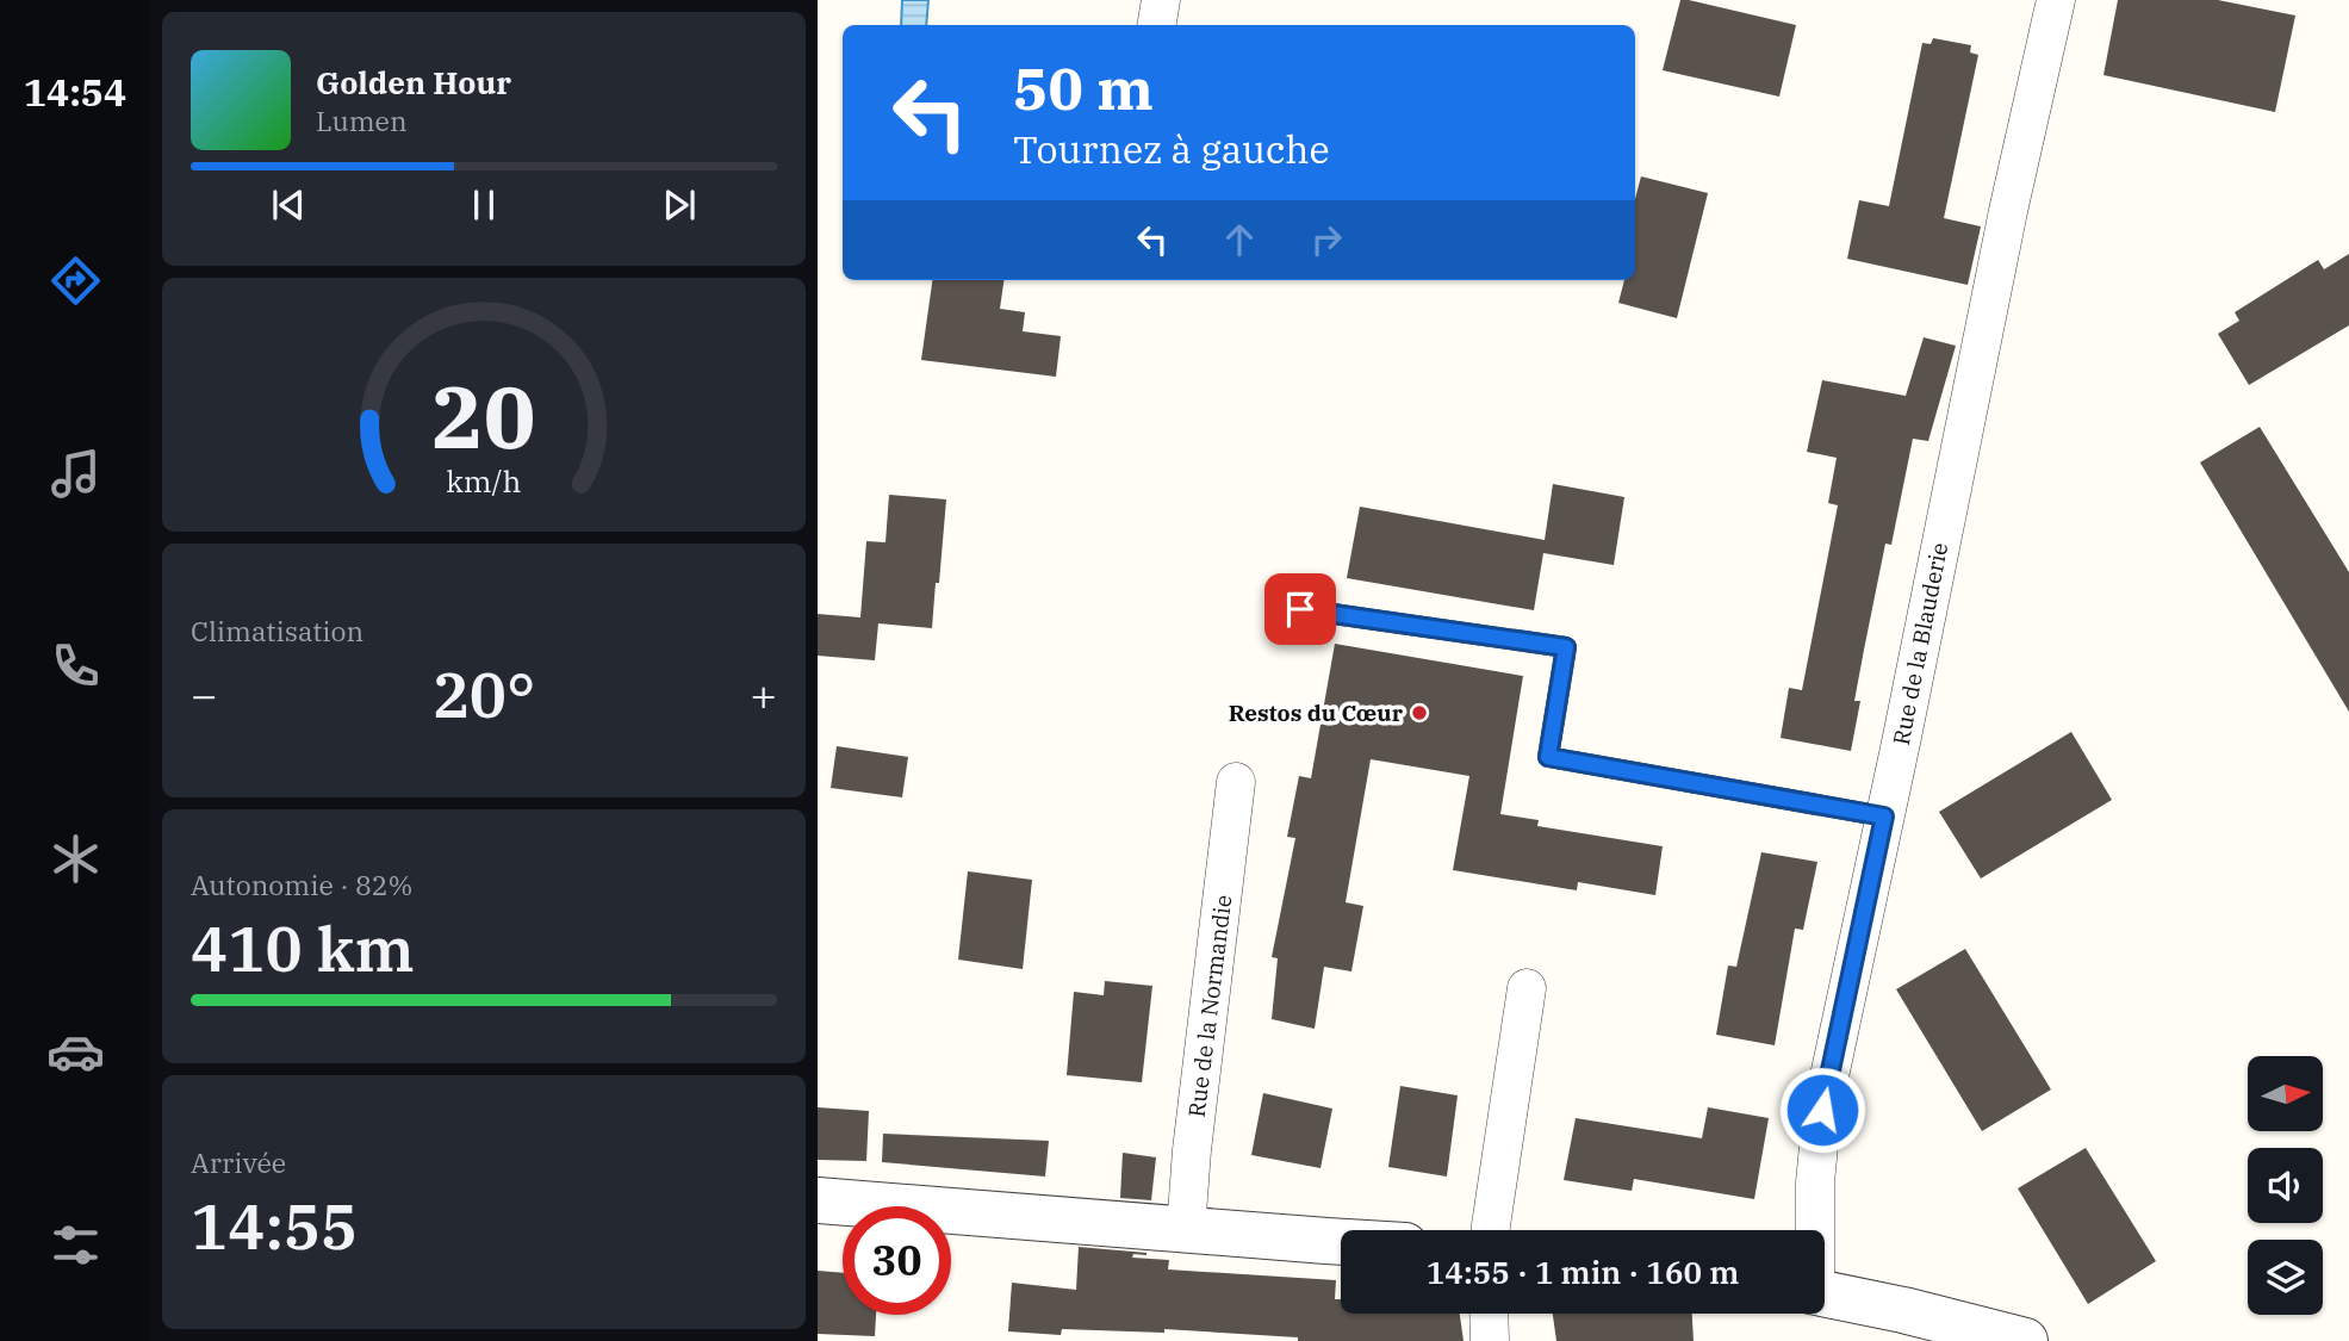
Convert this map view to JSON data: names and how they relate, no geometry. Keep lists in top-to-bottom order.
{
  "streets": {
    "street": ["Rue de la Blauderie", "Rue de la Normandie"]
  },
  "places": ["Restos du Cœur"],
  "north": "right",
  "page": {
    "tabs": "14:54",
    "turn": ["50 m", "Tournez à gauche"],
    "song": ["Golden Hour", "Lumen"],
    "tile": [
      "Climatisation",
      ["Autonomie · 82%", "410 km"],
      ["Arrivée", "14:55"]
    ],
    "heat": ["−", "20°", "+"],
    "limit": "30",
    "trip": "14:55 · 1 min · 160 m",
    "gauge": ["20", "km/h"]
  }
}
